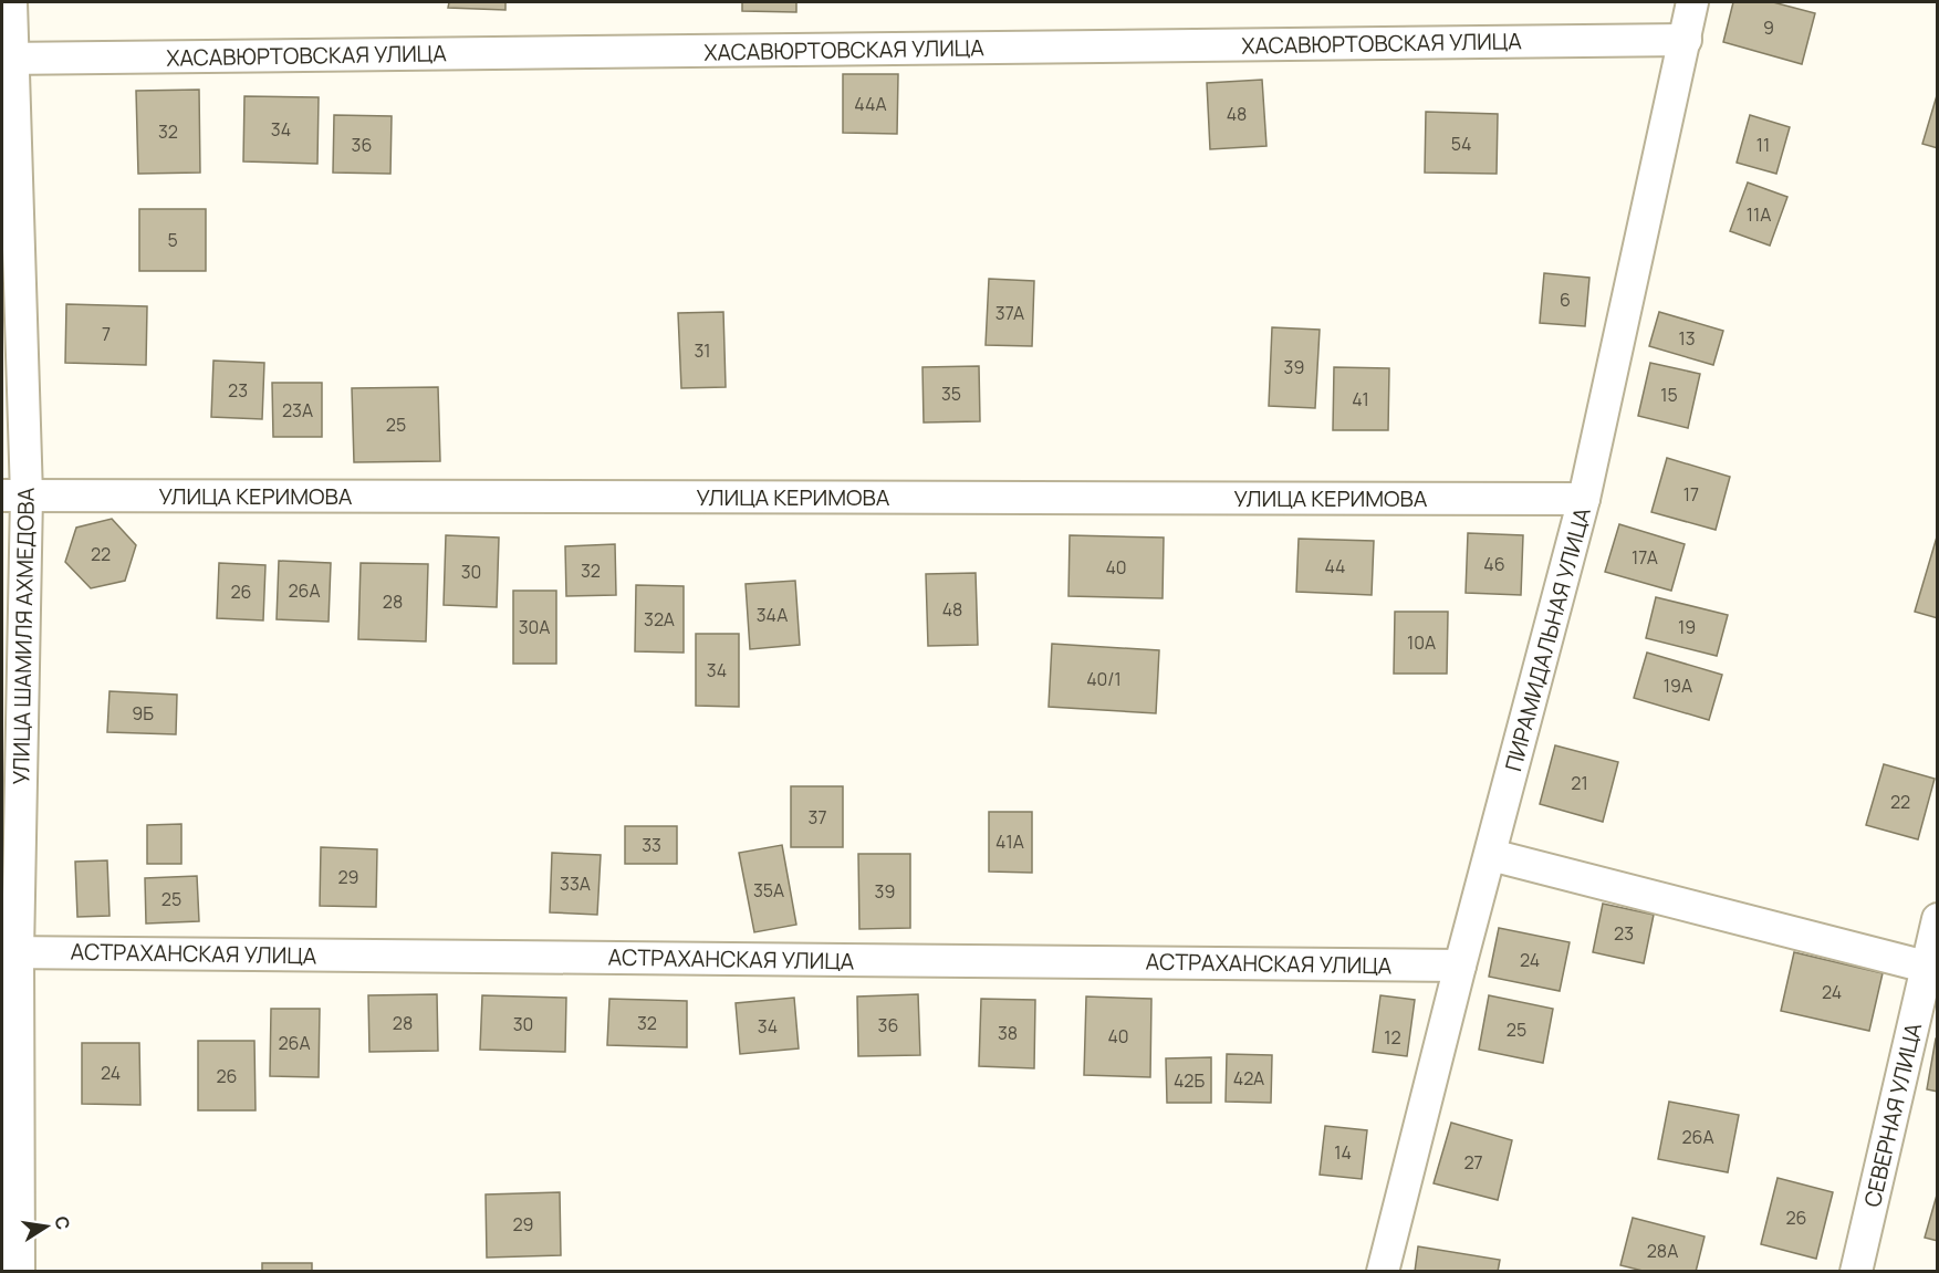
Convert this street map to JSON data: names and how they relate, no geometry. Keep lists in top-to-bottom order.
{
  "streets": {
    "street": [
      "ХАСАВЮРТОВСКАЯ УЛИЦА",
      "УЛИЦА КЕРИМОВА",
      "УЛИЦА ШАМИЛЯ АХМЕДОВА",
      "ПИРАМИДАЛЬНАЯ УЛИЦА",
      "АСТРАХАНСКАЯ УЛИЦА",
      "СЕВЕРНАЯ УЛИЦА"
    ]
  },
  "crossings": [
    ["ХАСАВЮРТОВСКАЯ УЛИЦА", "УЛИЦА ШАМИЛЯ АХМЕДОВА"],
    ["ХАСАВЮРТОВСКАЯ УЛИЦА", "ПИРАМИДАЛЬНАЯ УЛИЦА"],
    ["УЛИЦА КЕРИМОВА", "УЛИЦА ШАМИЛЯ АХМЕДОВА"],
    ["УЛИЦА КЕРИМОВА", "ПИРАМИДАЛЬНАЯ УЛИЦА"],
    ["УЛИЦА ШАМИЛЯ АХМЕДОВА", "АСТРАХАНСКАЯ УЛИЦА"],
    ["ПИРАМИДАЛЬНАЯ УЛИЦА", "АСТРАХАНСКАЯ УЛИЦА"]
  ],
  "house_numbers": [
    "9",
    "44А",
    "48",
    "34",
    "32",
    "54",
    "36",
    "11",
    "11А",
    "5",
    "6",
    "37А",
    "7",
    "13",
    "31",
    "39",
    "23",
    "35",
    "15",
    "41",
    "23А",
    "25",
    "17",
    "22",
    "17А",
    "46",
    "44",
    "40",
    "32",
    "30",
    "26А",
    "26",
    "28",
    "48",
    "34А",
    "32А",
    "30А",
    "19",
    "10А",
    "34",
    "40/1",
    "19А",
    "9Б",
    "21",
    "22",
    "37",
    "41А",
    "33",
    "29",
    "33А",
    "35А",
    "39",
    "25",
    "23",
    "24",
    "24",
    "28",
    "32",
    "30",
    "36",
    "34",
    "25",
    "38",
    "40",
    "12",
    "26А",
    "24",
    "26",
    "42А",
    "42Б",
    "26А",
    "14",
    "27",
    "26",
    "29",
    "28А"
  ],
  "north": "right"
}
